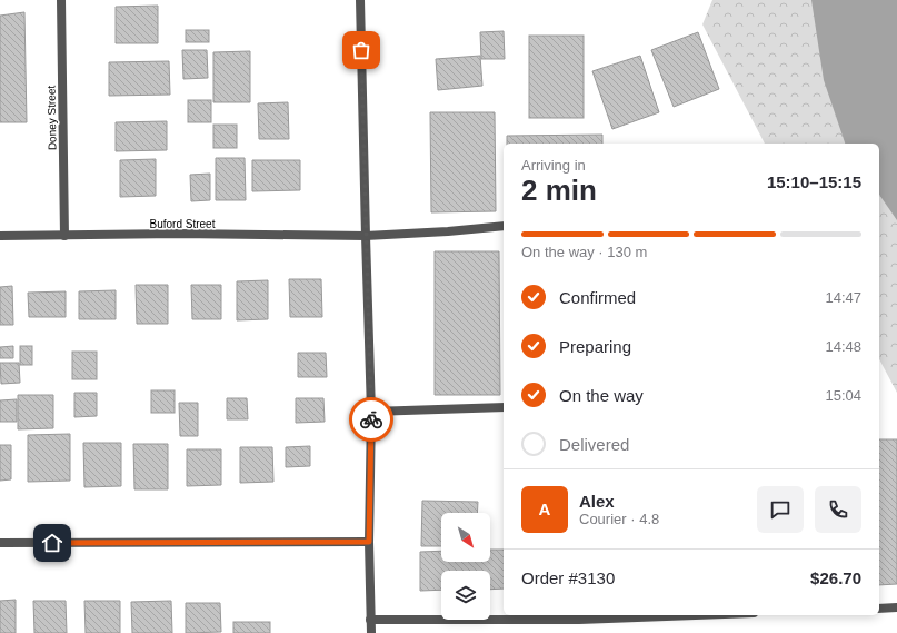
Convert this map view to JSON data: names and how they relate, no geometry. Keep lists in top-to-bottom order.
{
  "streets": {
    "street": ["Doney Street", "Buford Street"]
  },
  "crossings": [
    ["Doney Street", "Buford Street"]
  ],
  "north": "bottom right",
  "page": {
    "heading": ["2 min", "Arriving in", "15:10–15:15"],
    "panel": [
      "Alex",
      "Courier · 4.8",
      "Order #3130",
      "$26.70"
    ],
    "bar": "On the way · 130 m",
    "list": [
      ["Confirmed", "14:47"],
      ["Preparing", "14:48"],
      ["On the way", "15:04"],
      "Delivered"
    ],
    "round": "A"
  }
}
